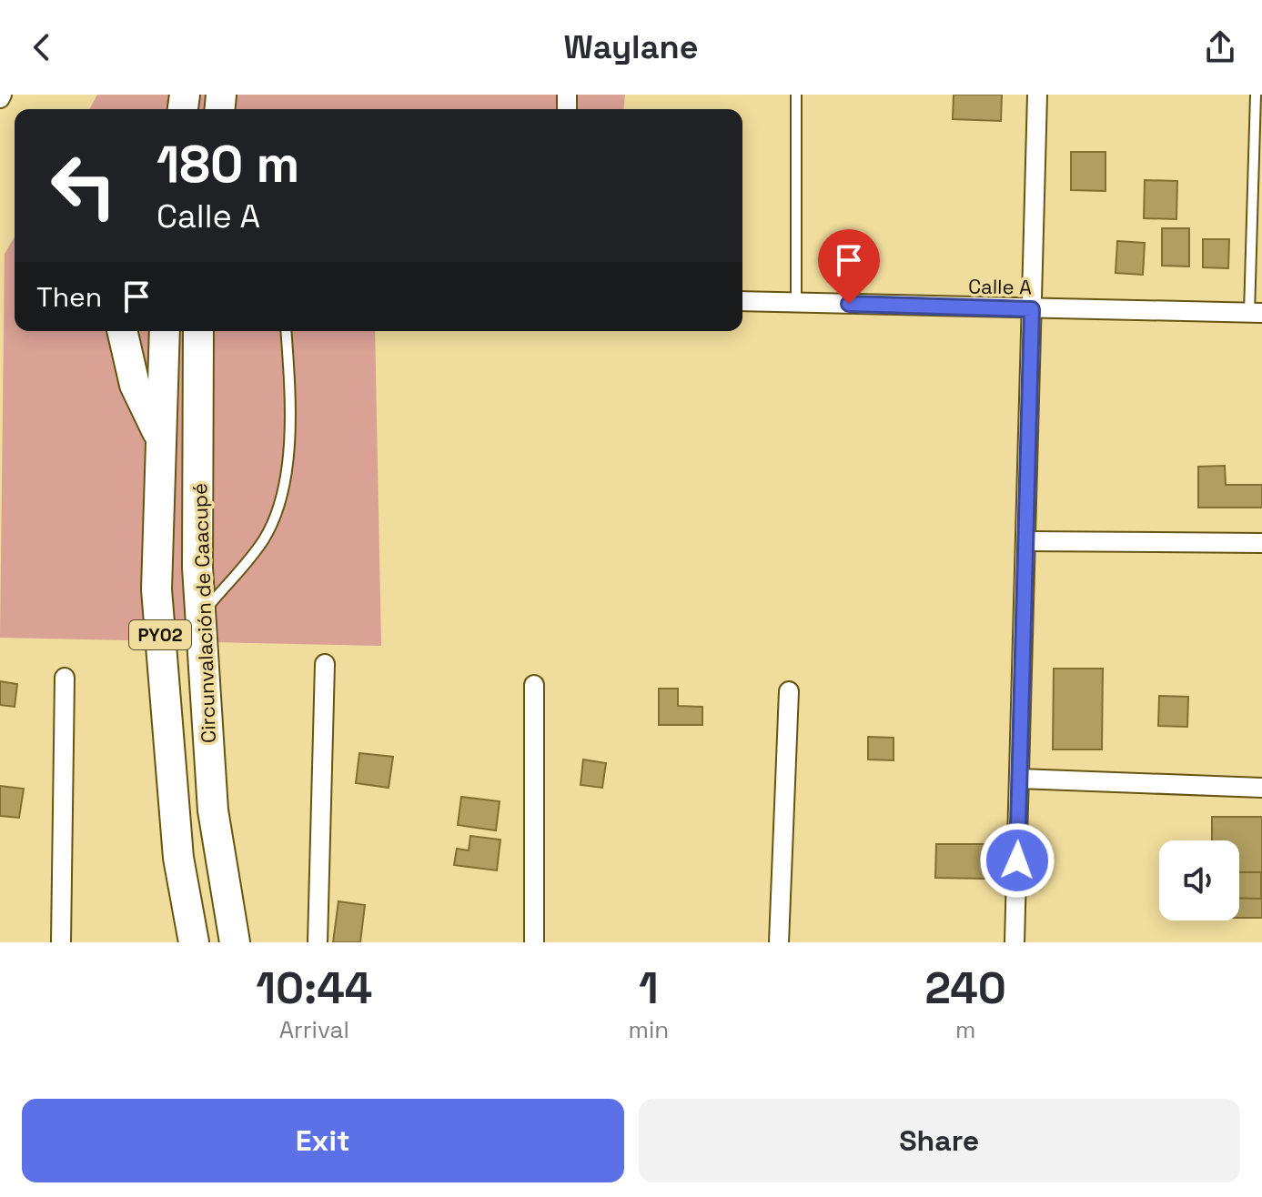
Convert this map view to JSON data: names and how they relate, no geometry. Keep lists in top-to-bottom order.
{
  "streets": {
    "highway": ["Circunvalación de Caacupé", "PY02"],
    "street": ["Calle A"]
  },
  "page": {
    "header": "Waylane",
    "turn": ["180 m", "Calle A"],
    "then": "Then",
    "eta": [
      "10:44",
      "Arrival",
      "1",
      "min",
      "240",
      "m"
    ],
    "buttons": ["Exit", "Share"]
  }
}
